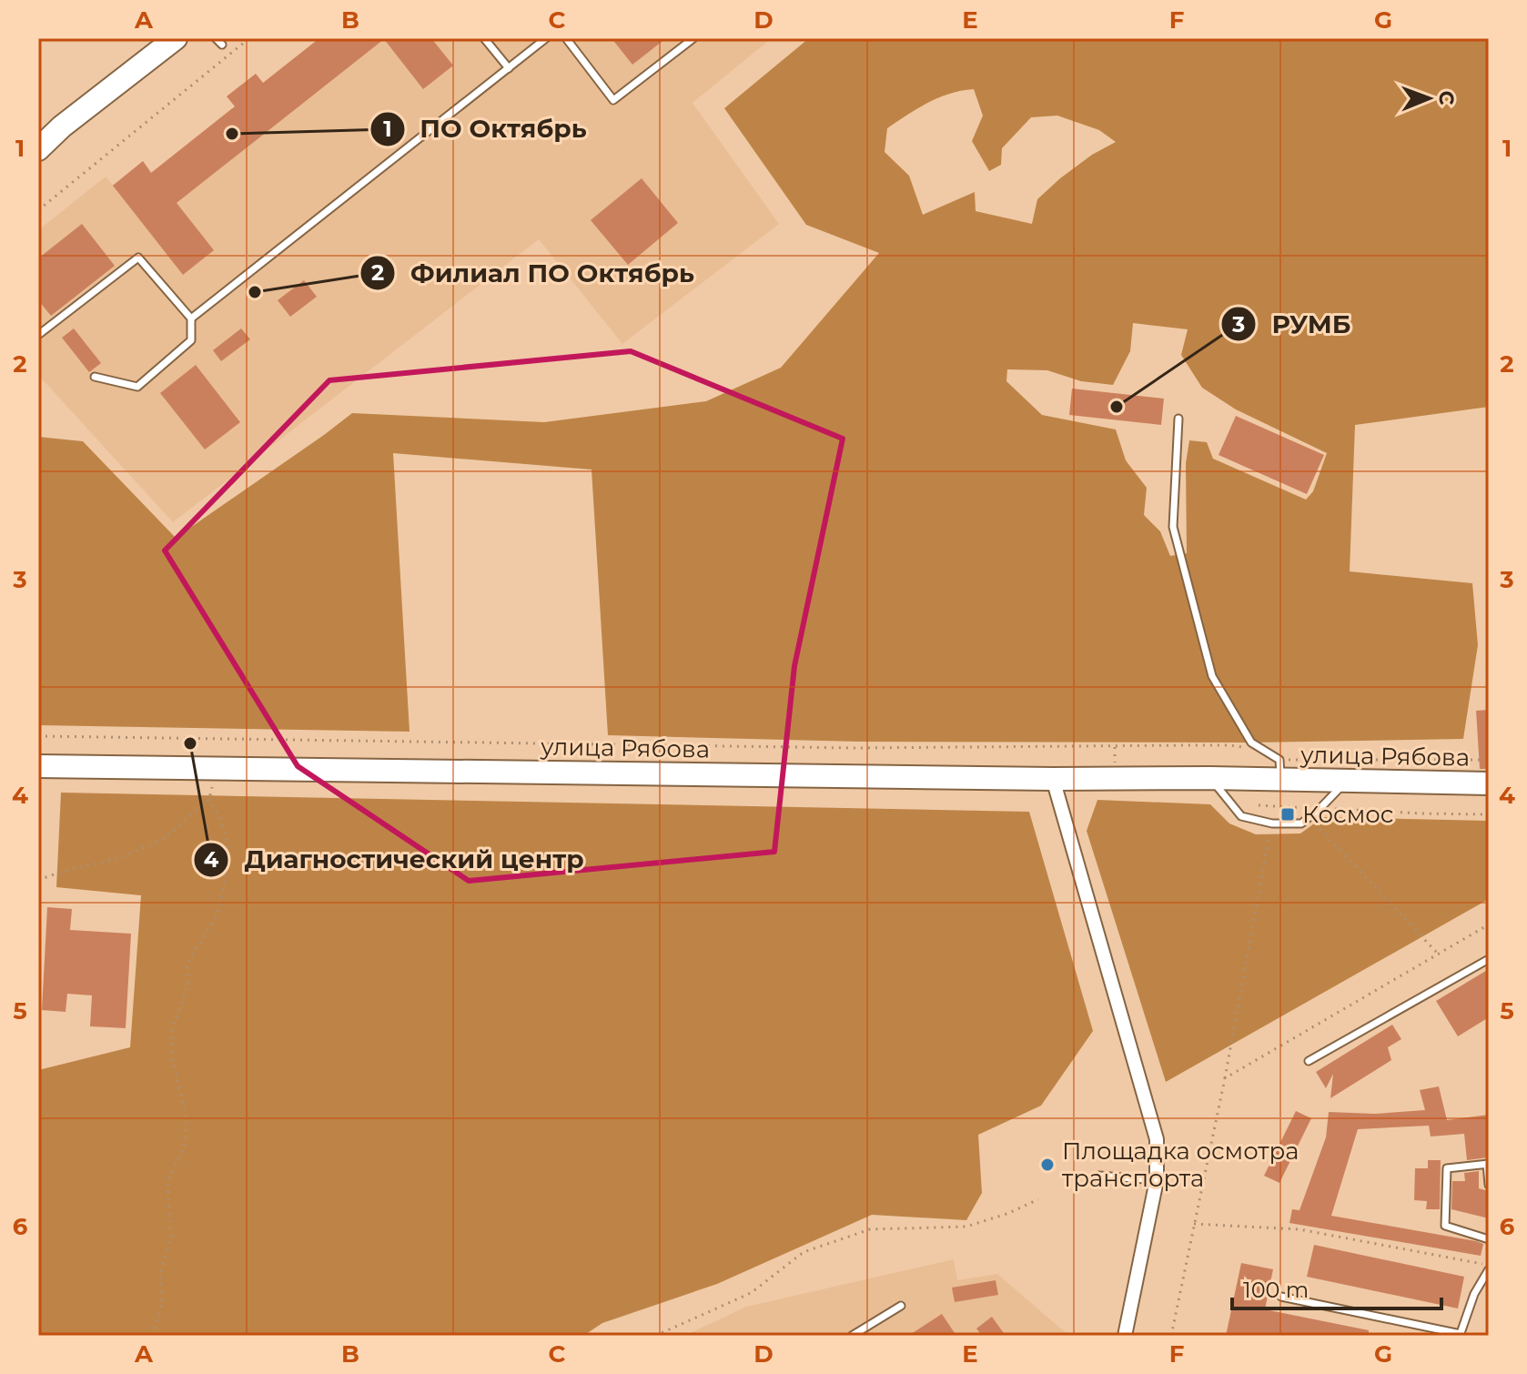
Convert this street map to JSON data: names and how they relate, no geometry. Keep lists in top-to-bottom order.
{
  "streets": {
    "main road": ["улица Рябова"]
  },
  "places": {
    "other": [
      "ПО Октябрь",
      "Филиал ПО Октябрь",
      "РУМБ",
      "Диагностический центр",
      "Площадка осмотра транспорта"
    ],
    "transit": ["Космос"]
  },
  "scale_bar": "100 m",
  "north": "right",
  "grid": {
    "columns": [
      "A",
      "B",
      "C",
      "D",
      "E",
      "F",
      "G"
    ],
    "rows": [
      "1",
      "2",
      "3",
      "4",
      "5",
      "6"
    ]
  }
}
